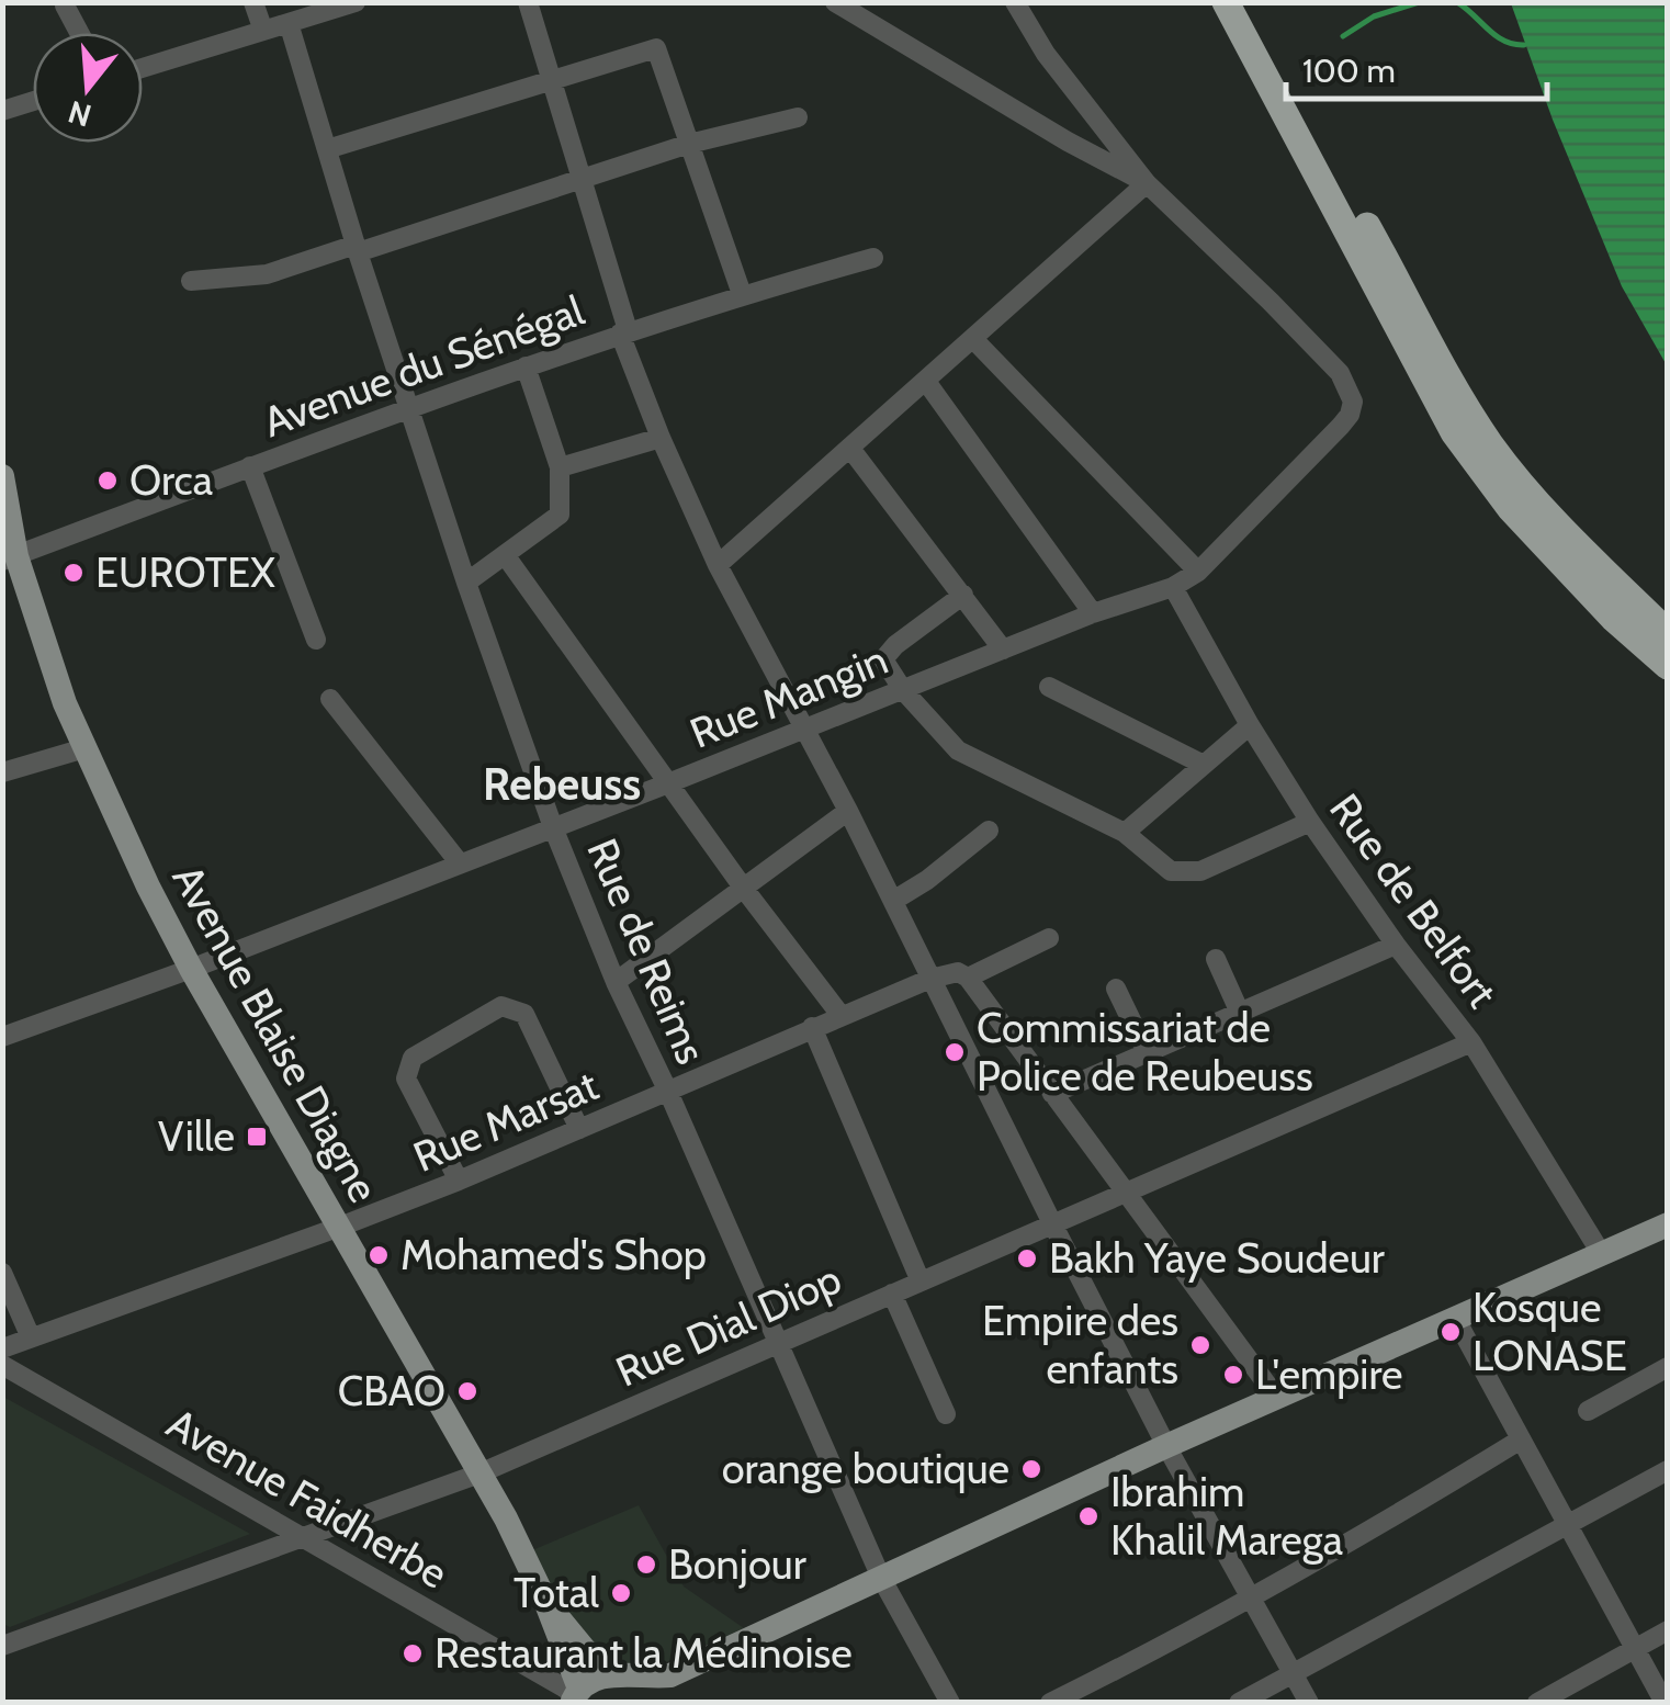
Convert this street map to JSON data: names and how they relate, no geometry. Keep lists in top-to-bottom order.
{
  "streets": {
    "main road": ["Avenue Blaise Diagne"],
    "street": [
      "Avenue du Sénégal",
      "Rue Mangin",
      "Rue de Belfort",
      "Rue de Reims",
      "Rue Marsat",
      "Rue Dial Diop",
      "Avenue Faidherbe"
    ]
  },
  "crossings": [
    ["Avenue du Sénégal", "Rue de Reims"],
    ["Avenue du Sénégal", "Avenue Blaise Diagne"],
    ["Rue Mangin", "Rue de Belfort"],
    ["Rue Mangin", "Rue de Reims"],
    ["Rue Mangin", "Avenue Blaise Diagne"],
    ["Rue de Belfort", "Rue Dial Diop"],
    ["Rue de Reims", "Rue Marsat"],
    ["Rue de Reims", "Rue Dial Diop"],
    ["Avenue Blaise Diagne", "Rue Marsat"],
    ["Avenue Blaise Diagne", "Rue Dial Diop"],
    ["Avenue Blaise Diagne", "Avenue Faidherbe"],
    ["Rue Dial Diop", "Avenue Faidherbe"]
  ],
  "districts": ["Rebeuss"],
  "places": {
    "other": [
      "Orca",
      "EUROTEX",
      "Commissariat de Police de Reubeuss",
      "Mohamed's Shop",
      "Bakh Yaye Soudeur",
      "Kosque LONASE",
      "Empire des enfants",
      "L'empire",
      "CBAO",
      "orange boutique",
      "Ibrahim Khalil Marega",
      "Bonjour",
      "Total",
      "Restaurant la Médinoise"
    ],
    "transit": ["Ville"]
  },
  "scale_bar": "100 m",
  "north": "bottom"
}
